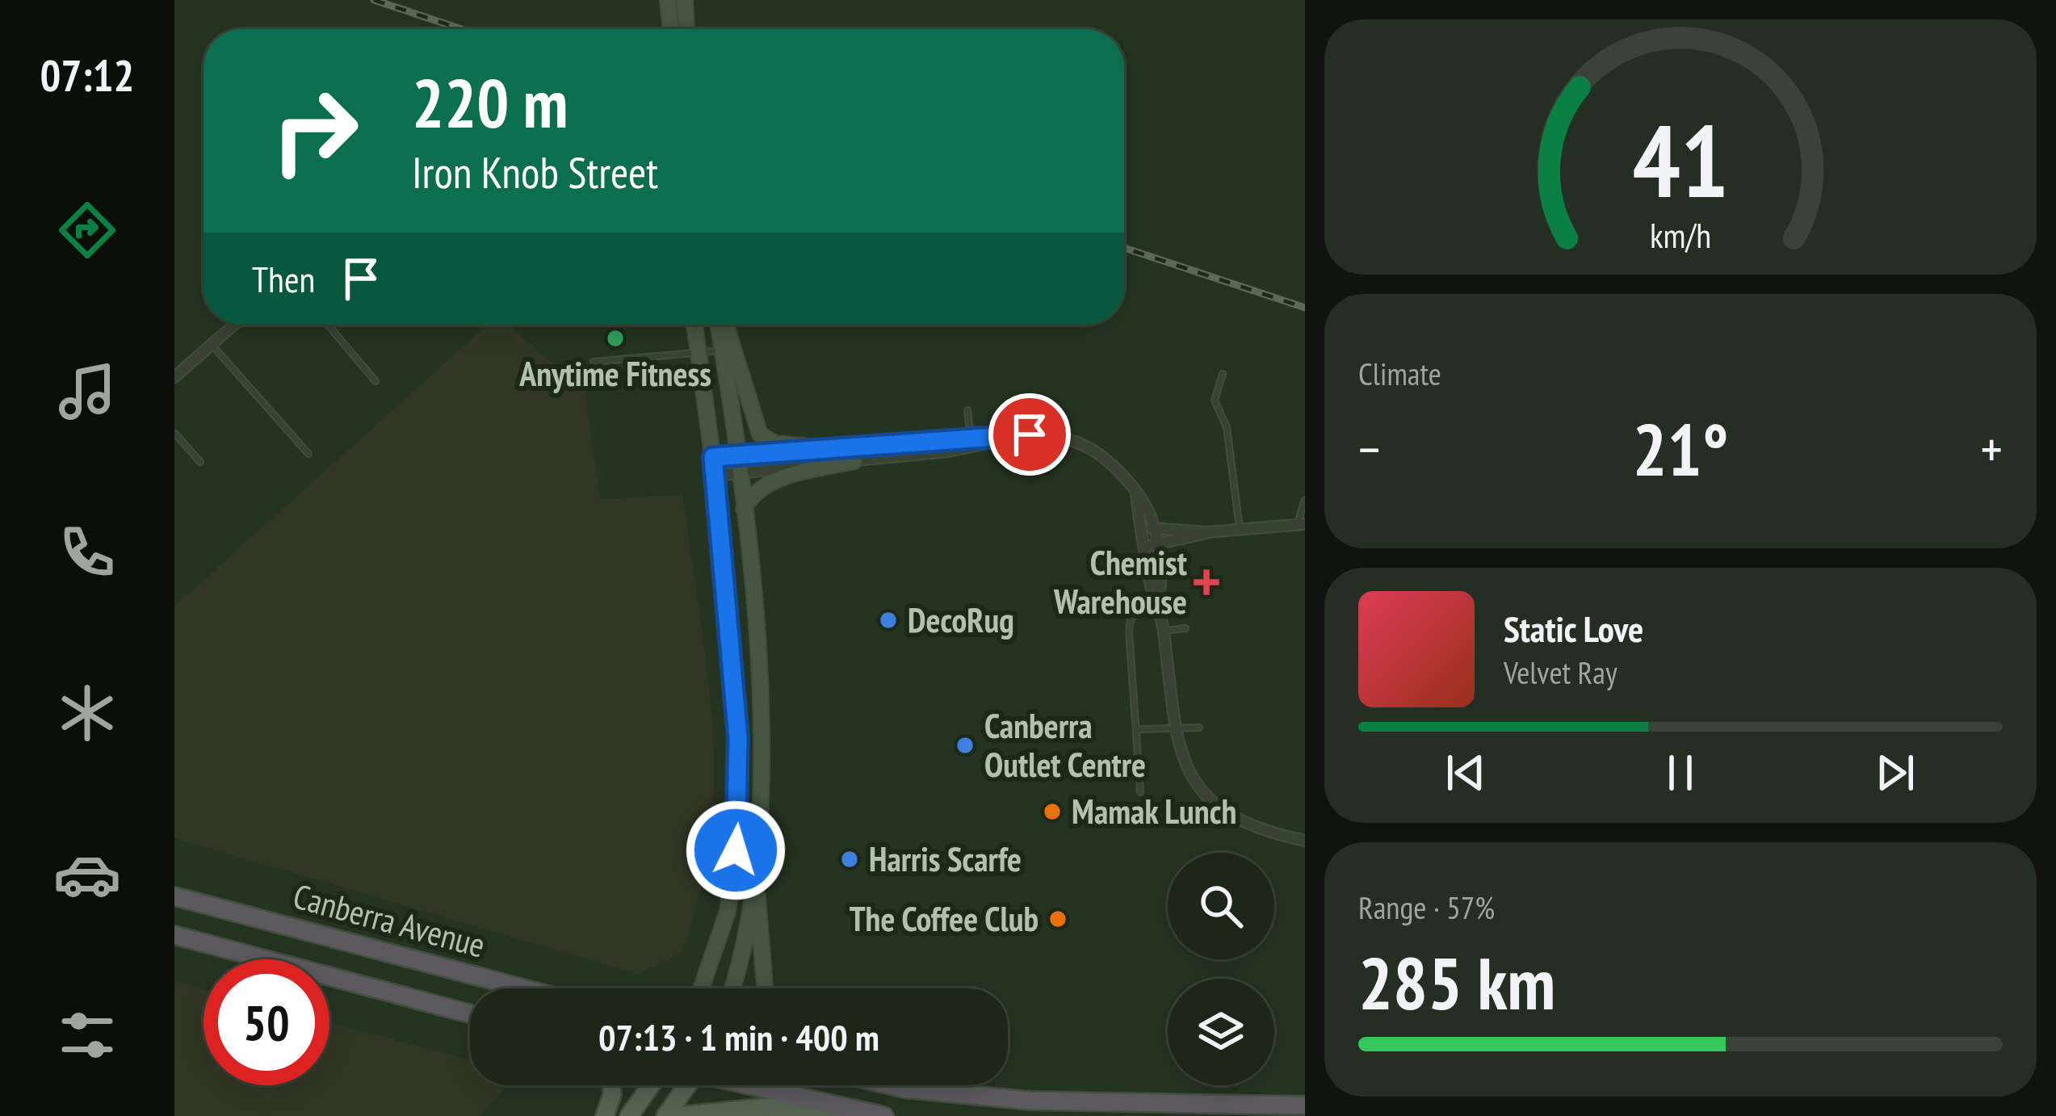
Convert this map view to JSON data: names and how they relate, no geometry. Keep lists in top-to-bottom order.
{
  "streets": {
    "highway": ["Canberra Avenue"]
  },
  "places": {
    "other": [
      "Anytime Fitness",
      "DecoRug",
      "Canberra Outlet Centre",
      "Mamak Lunch",
      "Harris Scarfe",
      "The Coffee Club"
    ],
    "health": ["Chemist Warehouse"]
  },
  "page": {
    "tabs": "07:12",
    "turn": ["220 m", "Iron Knob Street"],
    "then": "Then",
    "tile": [
      "Climate",
      ["Range · 57%", "285 km"]
    ],
    "heat": ["−", "21°", "+"],
    "song": ["Static Love", "Velvet Ray"],
    "limit": "50",
    "trip": "07:13 · 1 min · 400 m",
    "gauge": ["41", "km/h"]
  }
}
